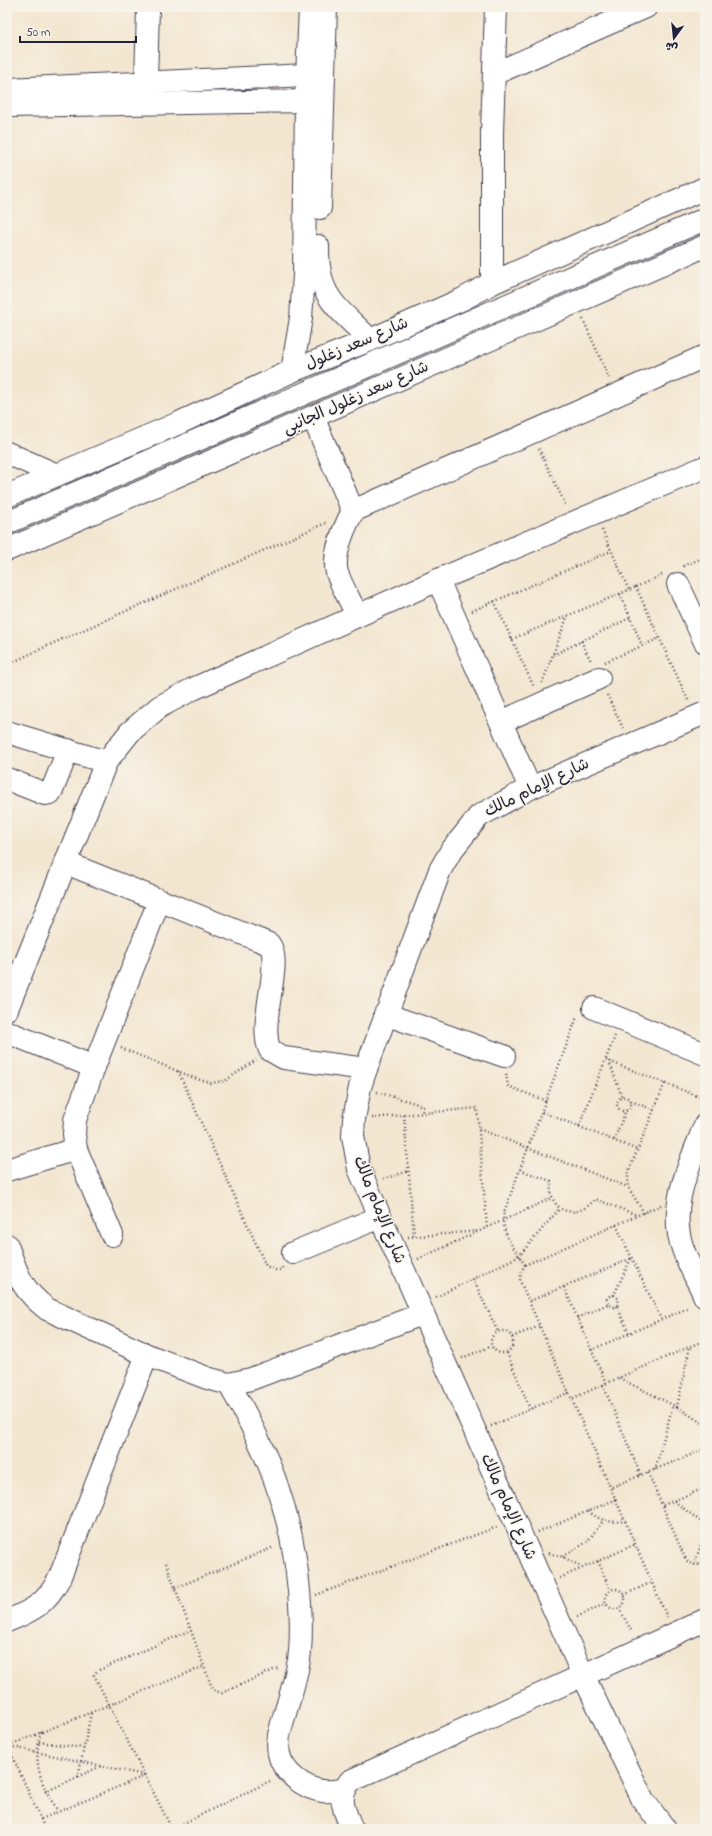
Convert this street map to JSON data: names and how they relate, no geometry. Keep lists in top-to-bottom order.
{
  "streets": {
    "street": ["شارع سعد زغلول", "شارع سعد زغلول الجانبى", "شارع الإمام مالك"]
  },
  "scale_bar": "50 m",
  "north": "bottom"
}
